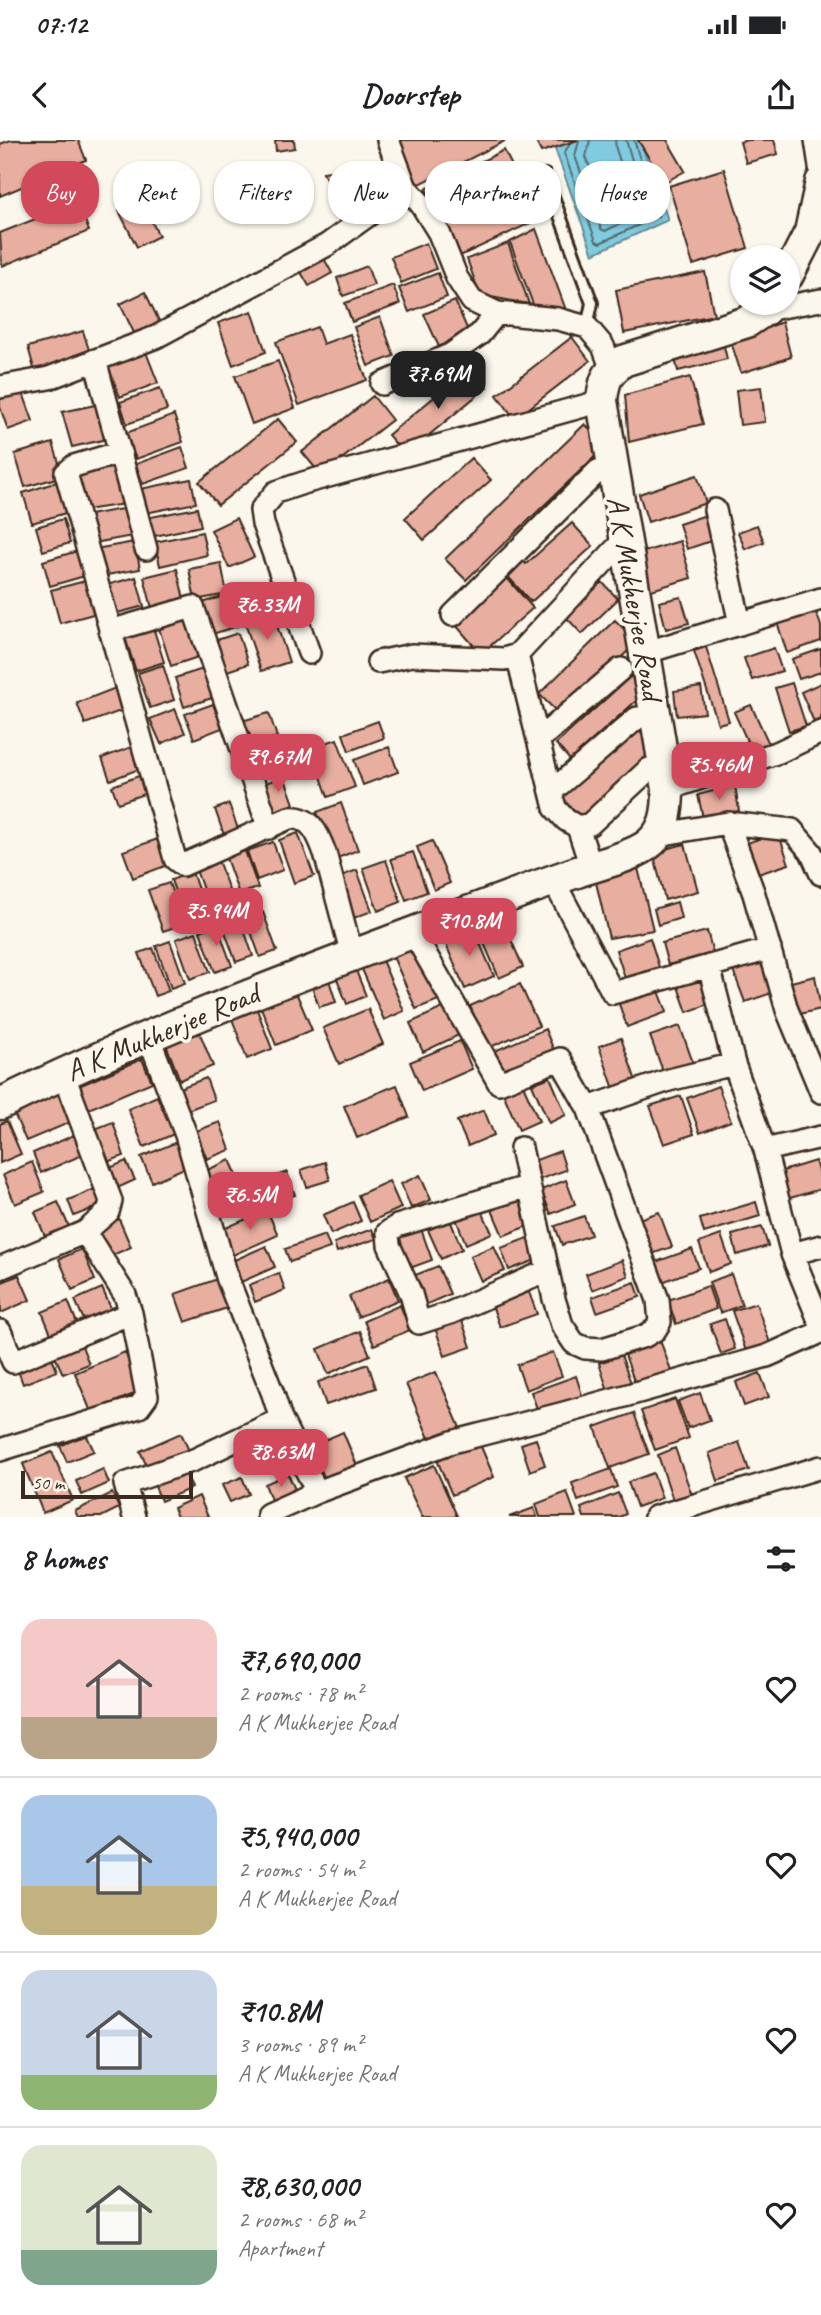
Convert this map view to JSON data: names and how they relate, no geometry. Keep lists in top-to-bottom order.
{
  "streets": {
    "street": ["A K Mukherjee Road"]
  },
  "scale_bar": "50 m",
  "page": {
    "status": "07:12",
    "header": "Doorstep",
    "chip": [
      "Buy",
      "Rent",
      "Filters",
      "New",
      "Apartment",
      "House"
    ],
    "price": [
      "₹7.69M",
      "₹6.33M",
      "₹9.67M",
      "₹5.46M",
      "₹5.94M",
      "₹10.8M",
      "₹6.5M",
      "₹8.63M"
    ],
    "scale": "50 m",
    "heading": "8 homes",
    "list": [
      {
        "name": "₹7,690,000",
        "note": "2 rooms · 78 m² · A K Mukherjee Road"
      },
      {
        "name": "₹5,940,000",
        "note": "2 rooms · 54 m² · A K Mukherjee Road"
      },
      {
        "name": "₹10.8M",
        "note": "3 rooms · 89 m² · A K Mukherjee Road"
      },
      {
        "name": "₹8,630,000",
        "note": "2 rooms · 68 m² · Apartment"
      }
    ]
  }
}
